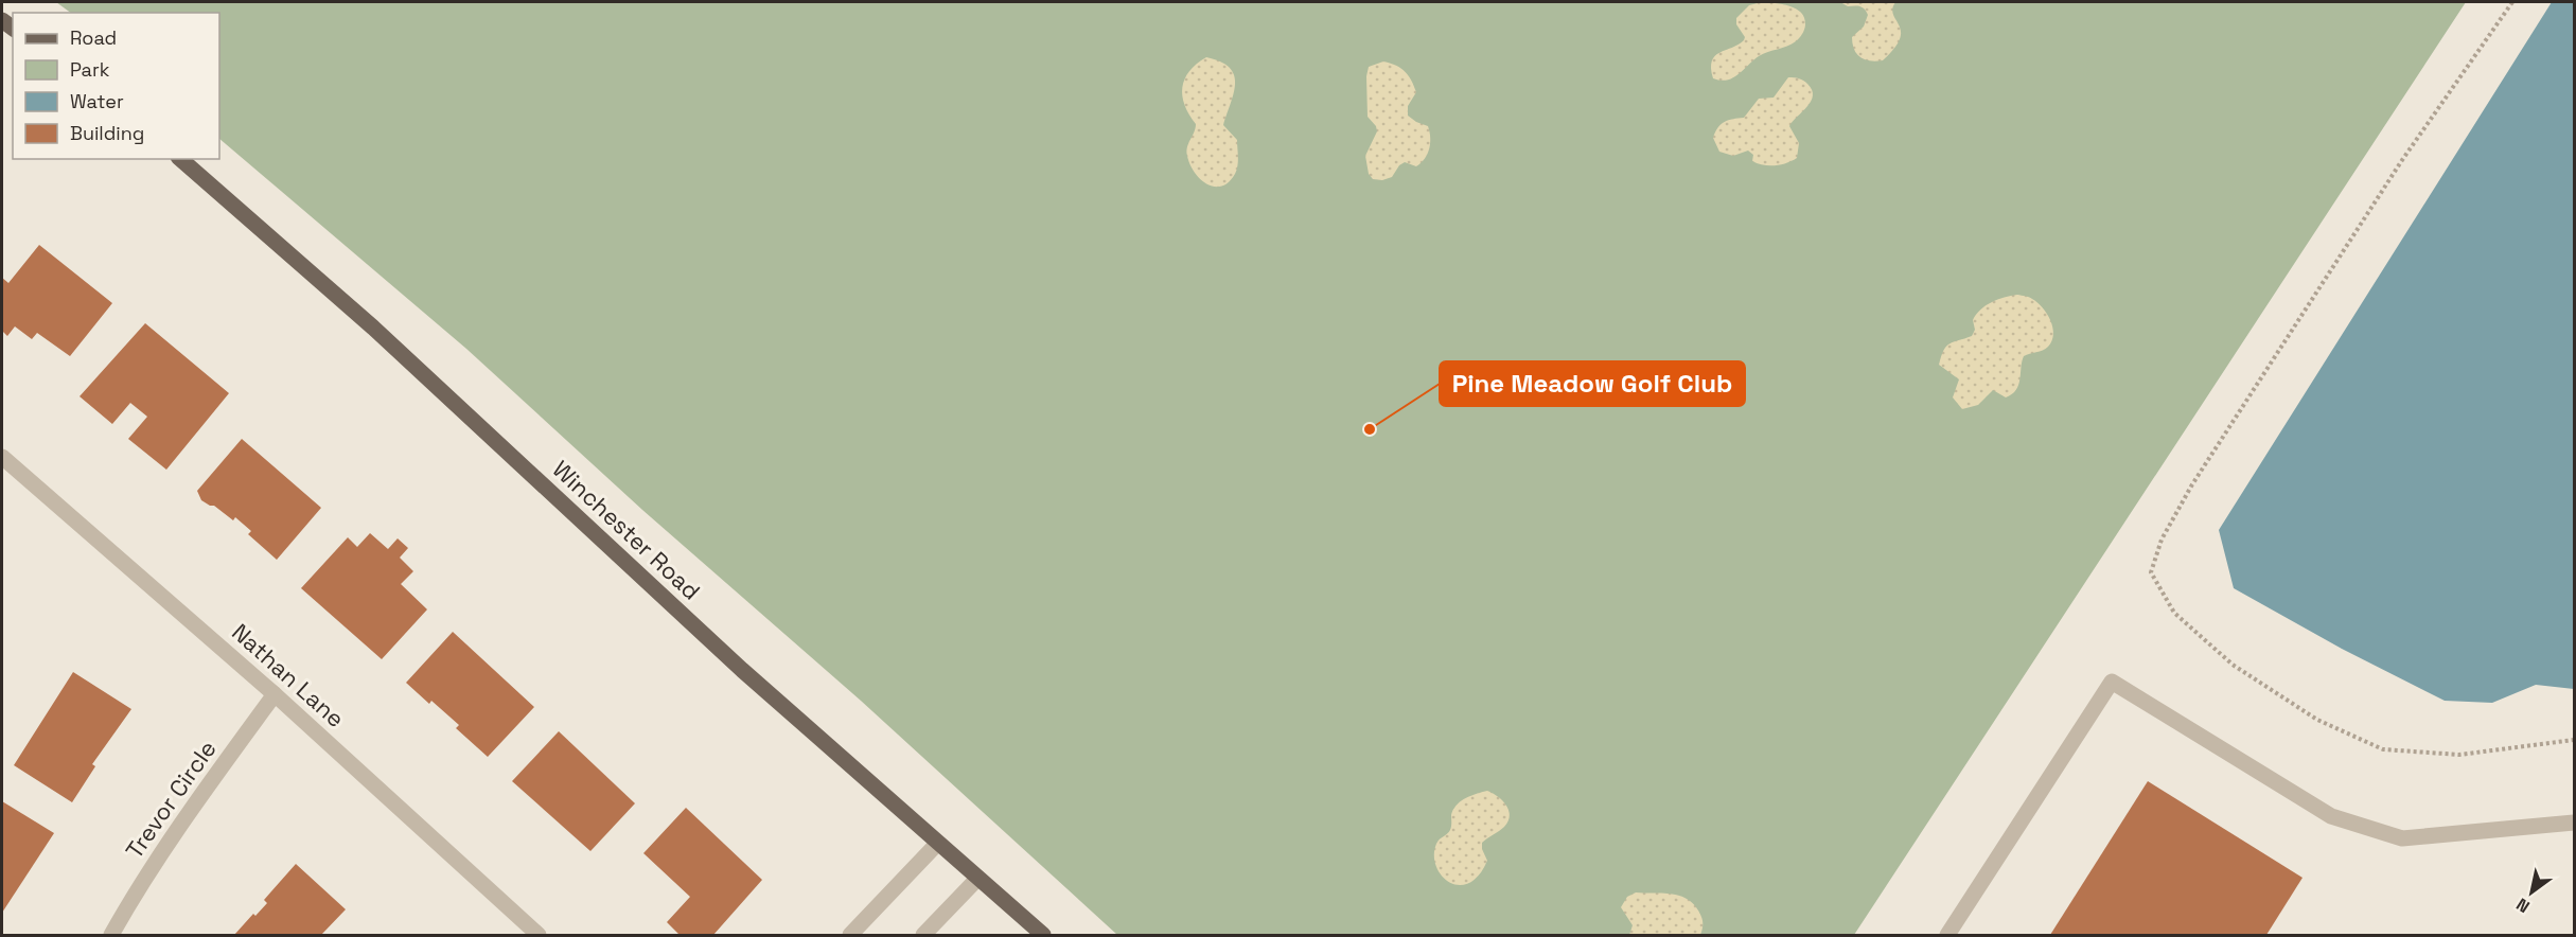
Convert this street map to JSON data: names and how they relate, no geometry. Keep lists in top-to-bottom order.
{
  "streets": {
    "main road": ["Winchester Road"],
    "street": ["Nathan Lane", "Trevor Circle"]
  },
  "crossings": [
    ["Nathan Lane", "Trevor Circle"]
  ],
  "places": ["Pine Meadow Golf Club"],
  "legend": [
    "Road",
    "Park",
    "Water",
    "Building"
  ],
  "north": "bottom left"
}
